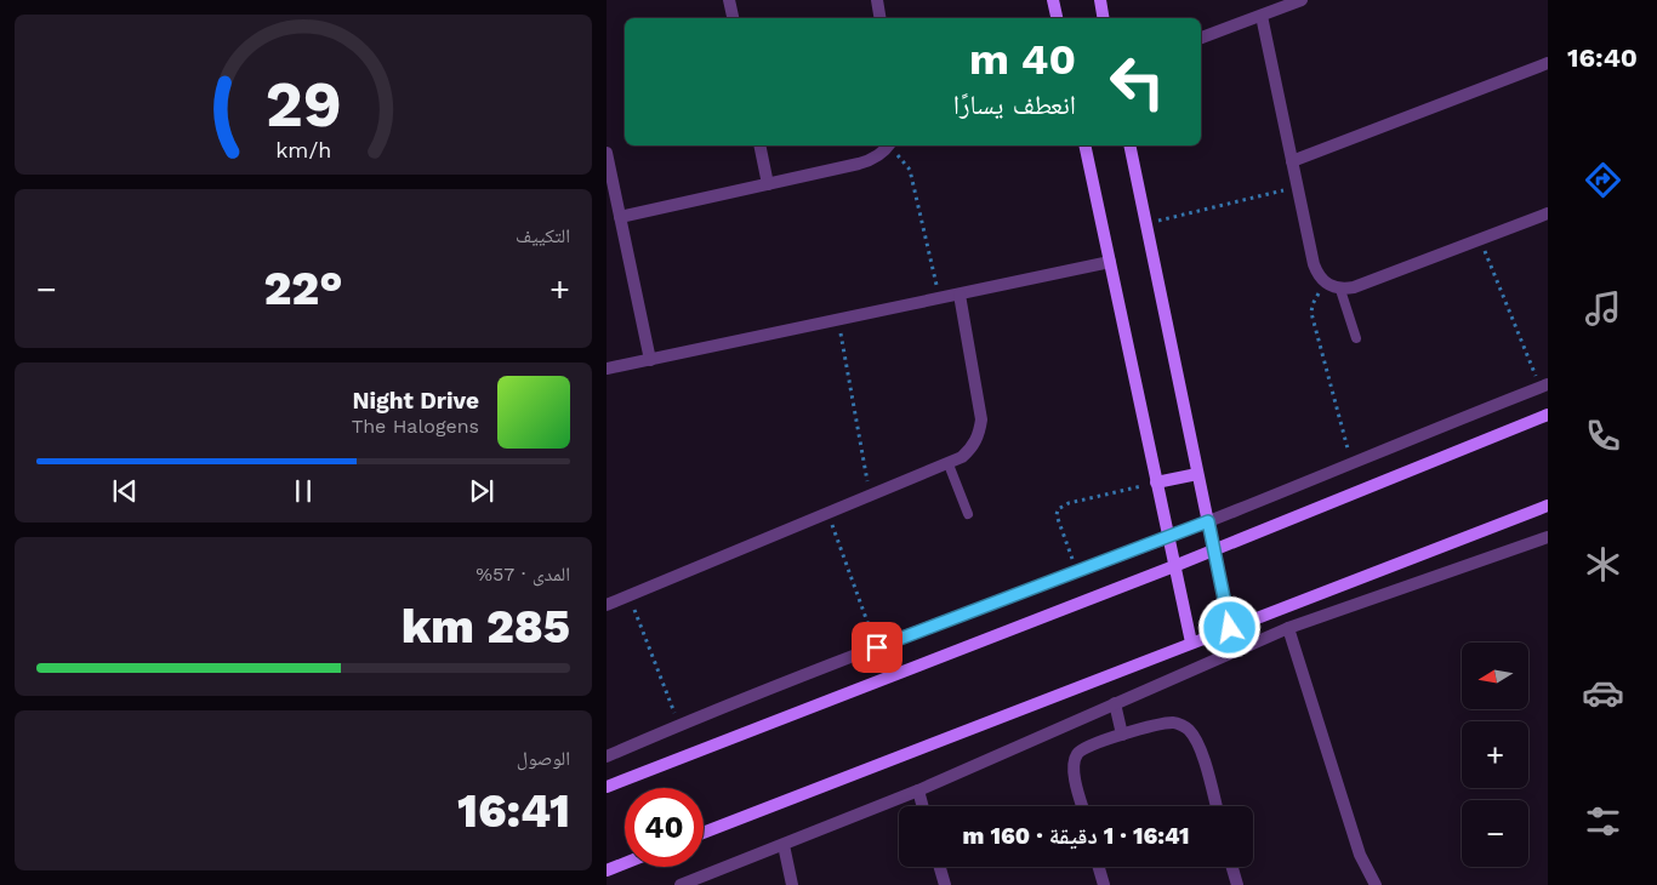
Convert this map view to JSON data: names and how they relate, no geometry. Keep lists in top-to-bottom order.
{
  "north": "left",
  "page": {
    "tabs": "16:40",
    "turn": ["40 m", "انعطف يسارًا"],
    "tile": [
      "التكييف",
      ["المدى · 57%", "285 km"],
      ["الوصول", "16:41"]
    ],
    "heat": ["−", "22°", "+"],
    "song": ["Night Drive", "The Halogens"],
    "map_buttons": ["+", "−"],
    "limit": "40",
    "trip": "16:41 · 1 دقيقة · 160 m",
    "gauge": ["29", "km/h"]
  }
}
